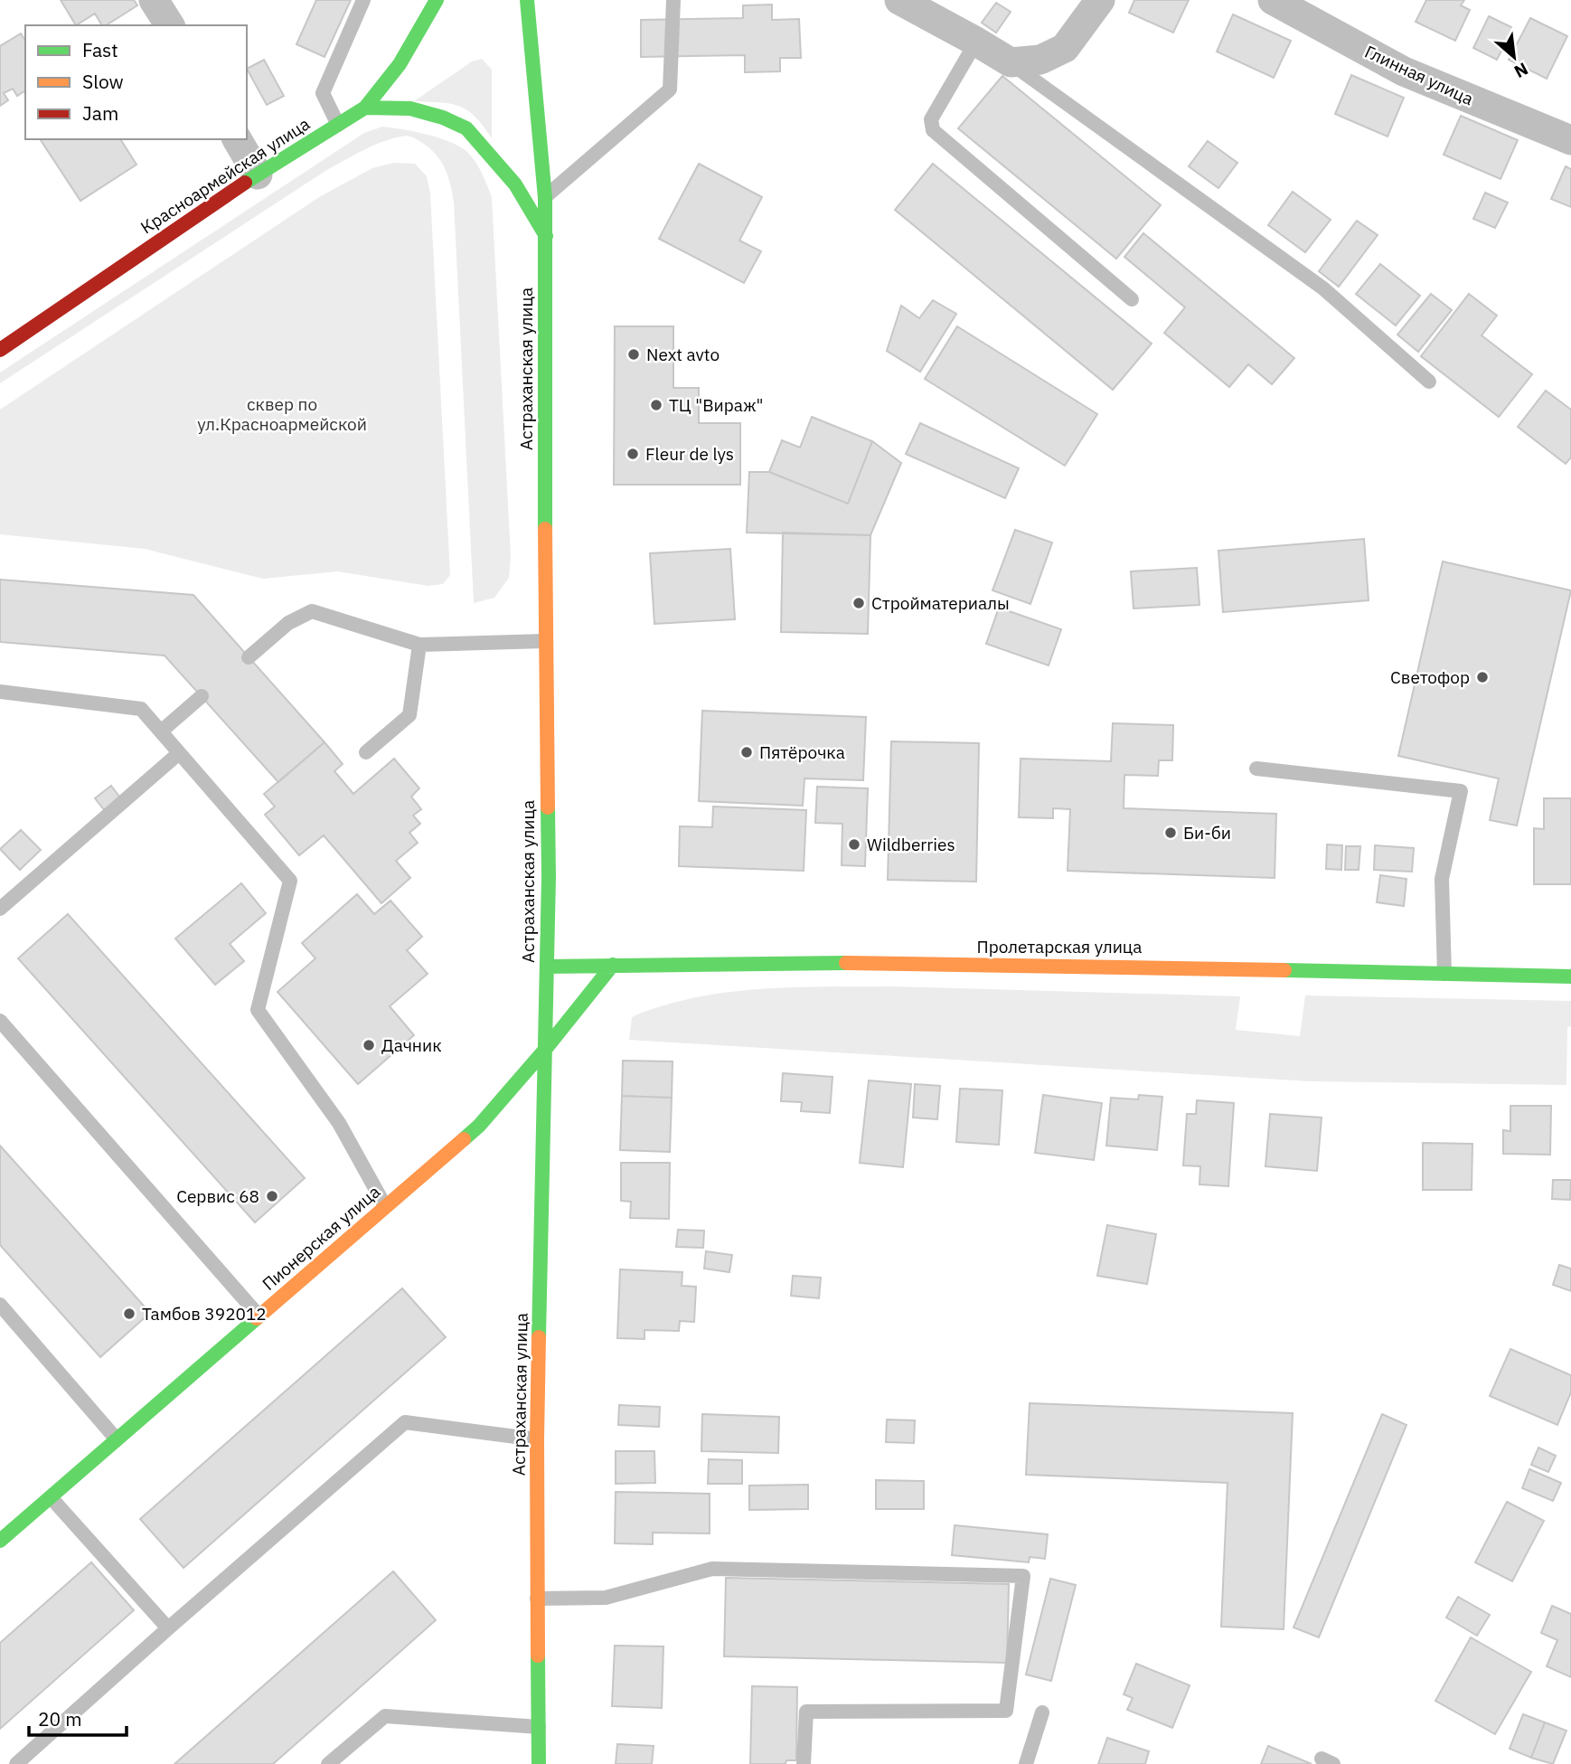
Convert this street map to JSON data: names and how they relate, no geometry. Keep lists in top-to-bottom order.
{
  "streets": {
    "main road": [
      "Красноармейская улица",
      "Астраханская улица",
      "Пролетарская улица",
      "Пионерская улица"
    ],
    "street": ["Глинная улица"]
  },
  "crossings": [
    ["Астраханская улица", "Пролетарская улица"],
    ["Астраханская улица", "Пионерская улица"],
    ["Пролетарская улица", "Пионерская улица"]
  ],
  "parks": ["сквер по ул.Красноармейской"],
  "places": [
    "Next avto",
    "ТЦ \"Вираж\"",
    "Fleur de lys",
    "Стройматериалы",
    "Светофор",
    "Пятёрочка",
    "Би-би",
    "Wildberries",
    "Дачник",
    "Сервис 68",
    "Тамбов 392012"
  ],
  "legend": ["Fast", "Slow", "Jam"],
  "scale_bar": "20 m",
  "north": "bottom right"
}
